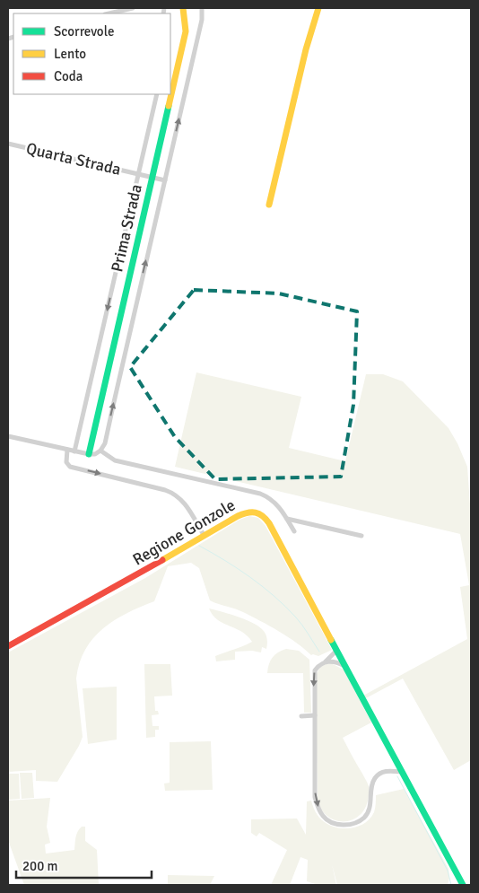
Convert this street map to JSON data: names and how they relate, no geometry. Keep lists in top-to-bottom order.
{
  "streets": {
    "street": ["Quarta Strada", "Prima Strada", "Regione Gonzole"]
  },
  "crossings": [
    ["Quarta Strada", "Prima Strada"]
  ],
  "legend": ["Scorrevole", "Lento", "Coda"],
  "scale_bar": "200 m"
}
